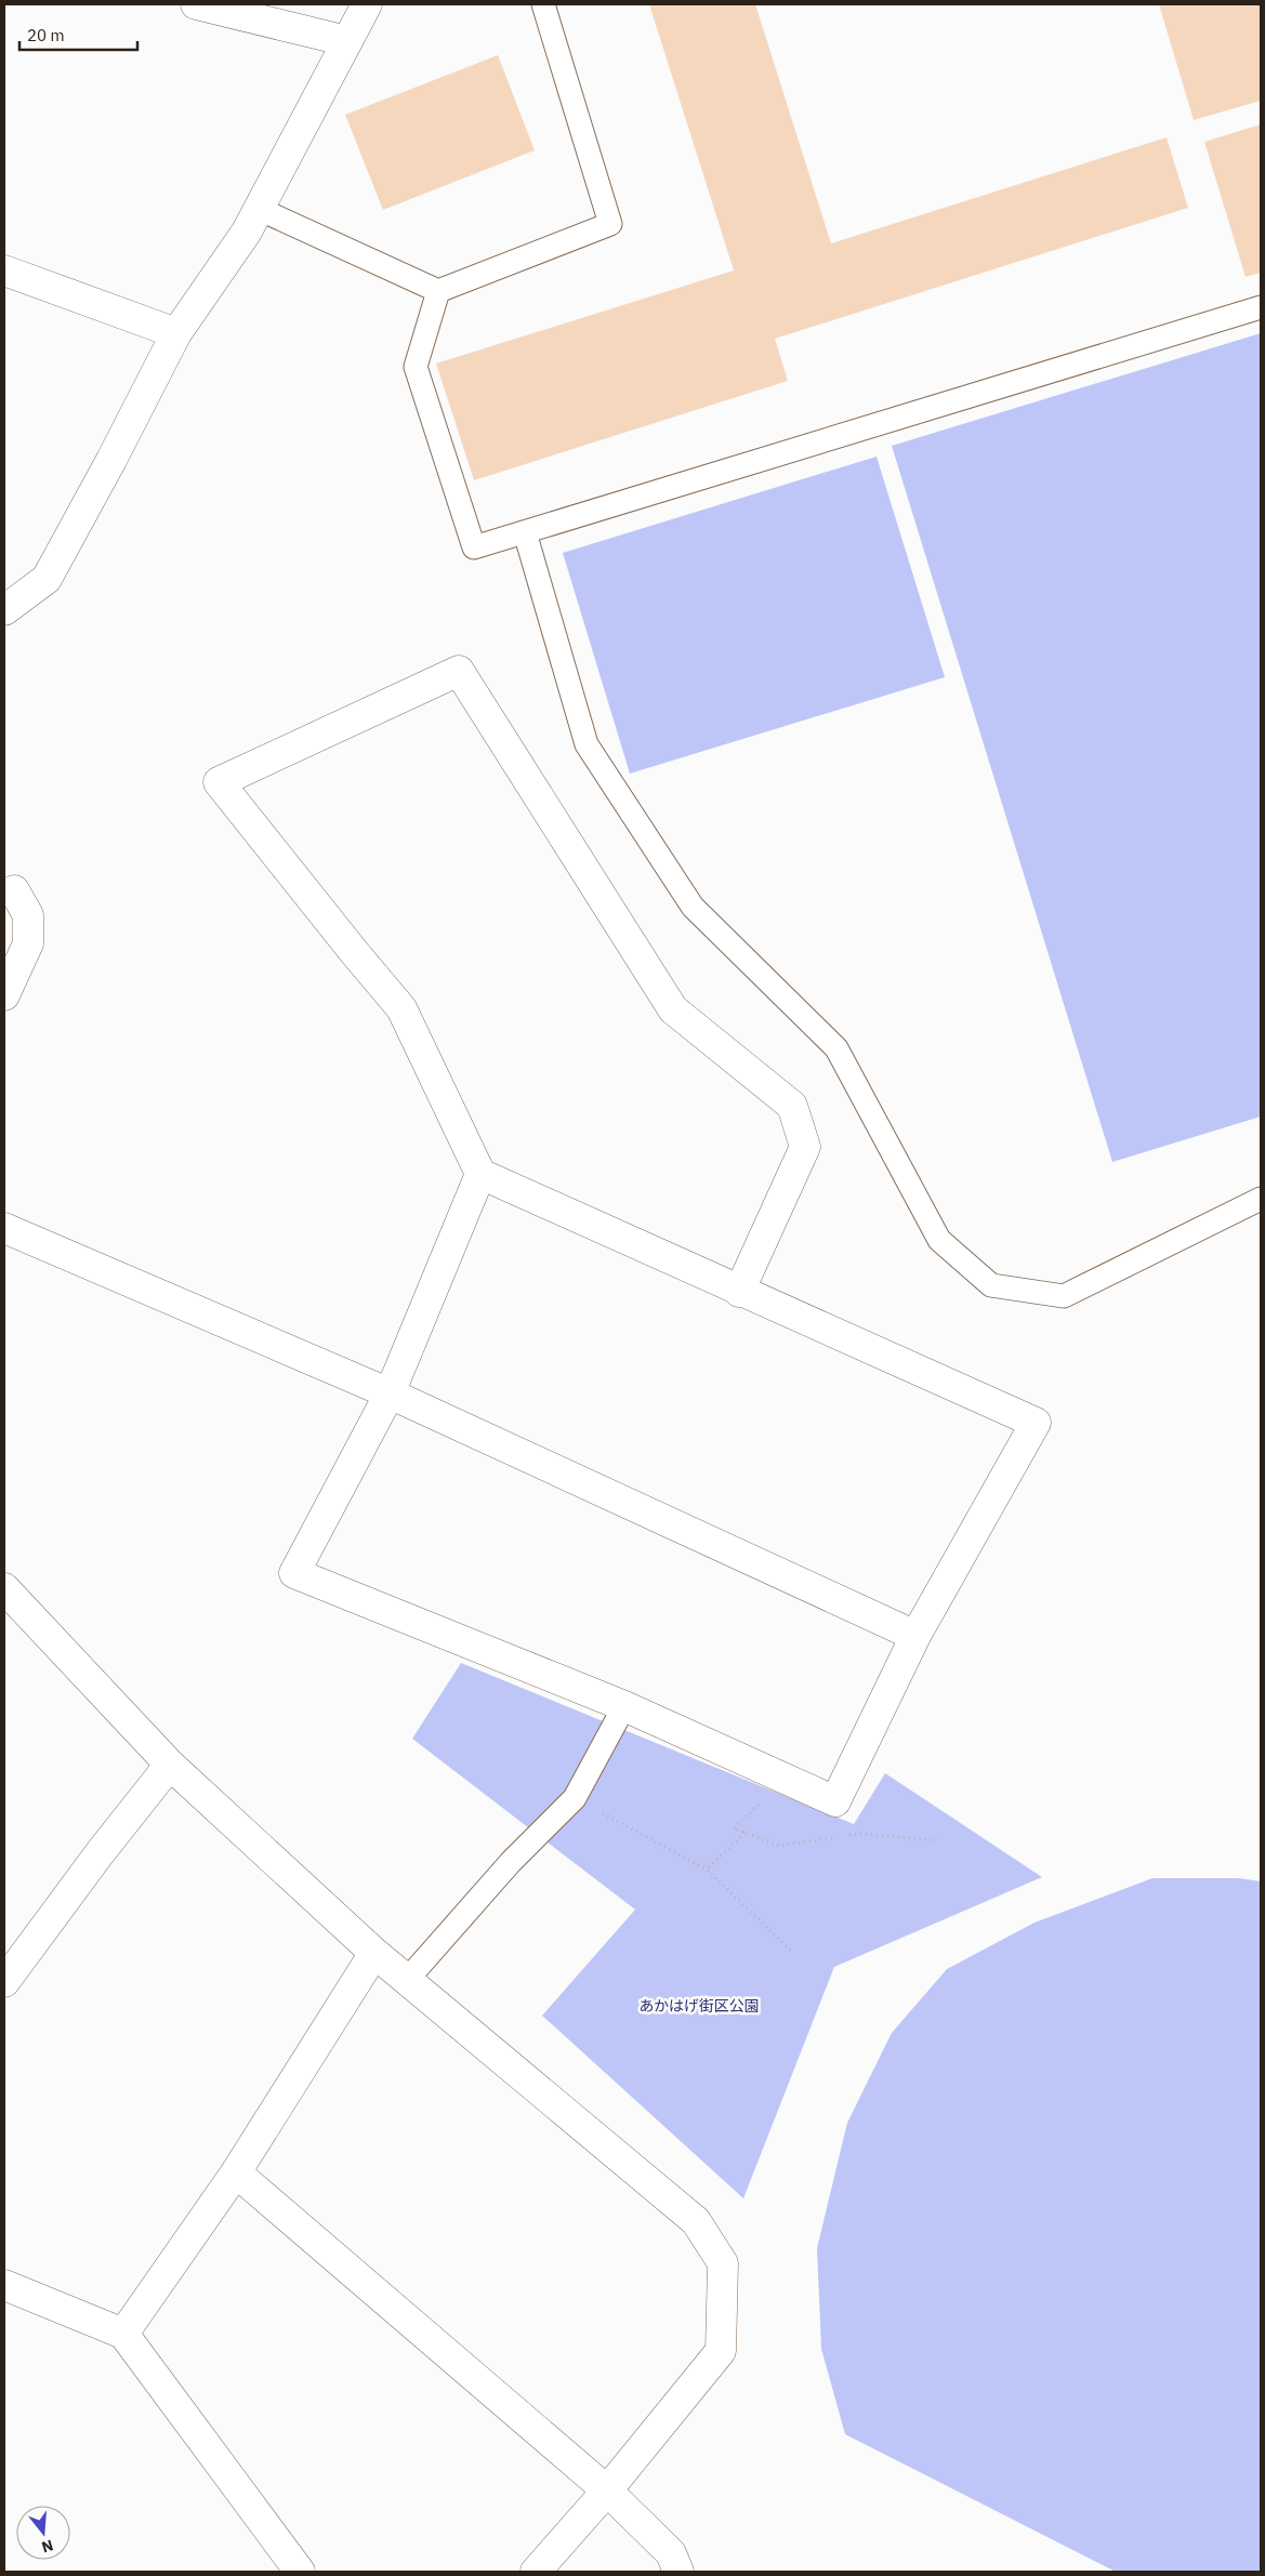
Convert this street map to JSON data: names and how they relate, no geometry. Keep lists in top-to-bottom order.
{
  "parks": ["あかはげ街区公園"],
  "scale_bar": "20 m",
  "north": "bottom"
}
